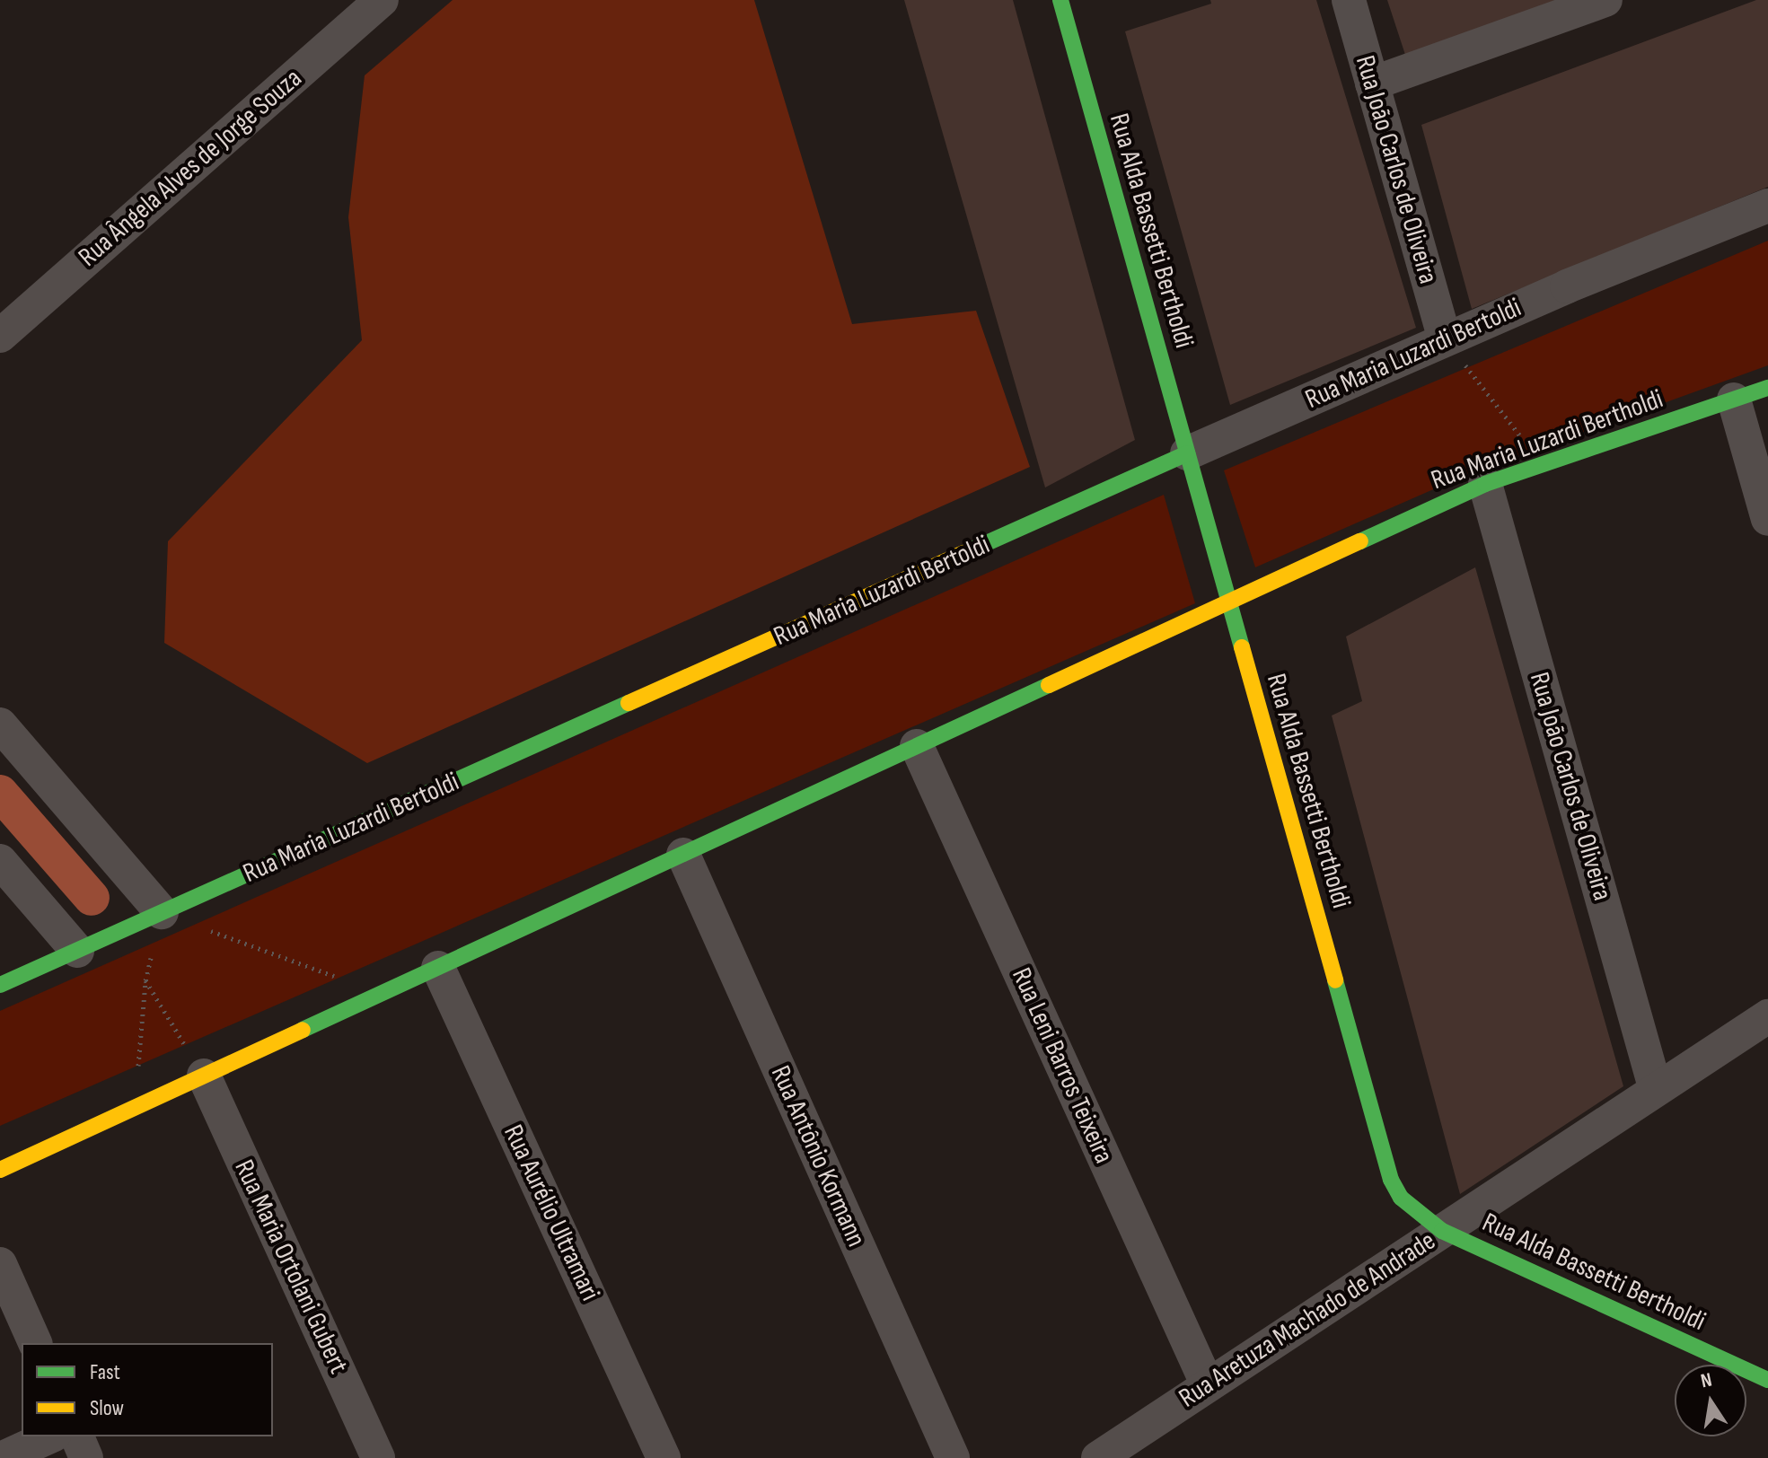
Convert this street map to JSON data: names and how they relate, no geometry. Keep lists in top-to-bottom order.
{
  "streets": {
    "street": [
      "Rua Ângela Alves de Jorge Souza",
      "Rua João Carlos de Oliveira",
      "Rua Alda Bassetti Bertholdi",
      "Rua Maria Luzardi Bertoldi",
      "Rua Maria Luzardi Bertholdi",
      "Rua Leni Barros Teixeira",
      "Rua Antônio Kormann",
      "Rua Aurélio Ultramari",
      "Rua Maria Ortolani Gubert",
      "Rua Aretuza Machado de Andrade"
    ]
  },
  "crossings": [
    ["Rua João Carlos de Oliveira", "Rua Maria Luzardi Bertoldi"],
    ["Rua João Carlos de Oliveira", "Rua Maria Luzardi Bertholdi"],
    ["Rua João Carlos de Oliveira", "Rua Aretuza Machado de Andrade"],
    ["Rua Alda Bassetti Bertholdi", "Rua Maria Luzardi Bertoldi"],
    ["Rua Alda Bassetti Bertholdi", "Rua Maria Luzardi Bertholdi"],
    ["Rua Alda Bassetti Bertholdi", "Rua Aretuza Machado de Andrade"],
    ["Rua Leni Barros Teixeira", "Rua Aretuza Machado de Andrade"]
  ],
  "legend": ["Fast", "Slow"],
  "north": "top"
}
